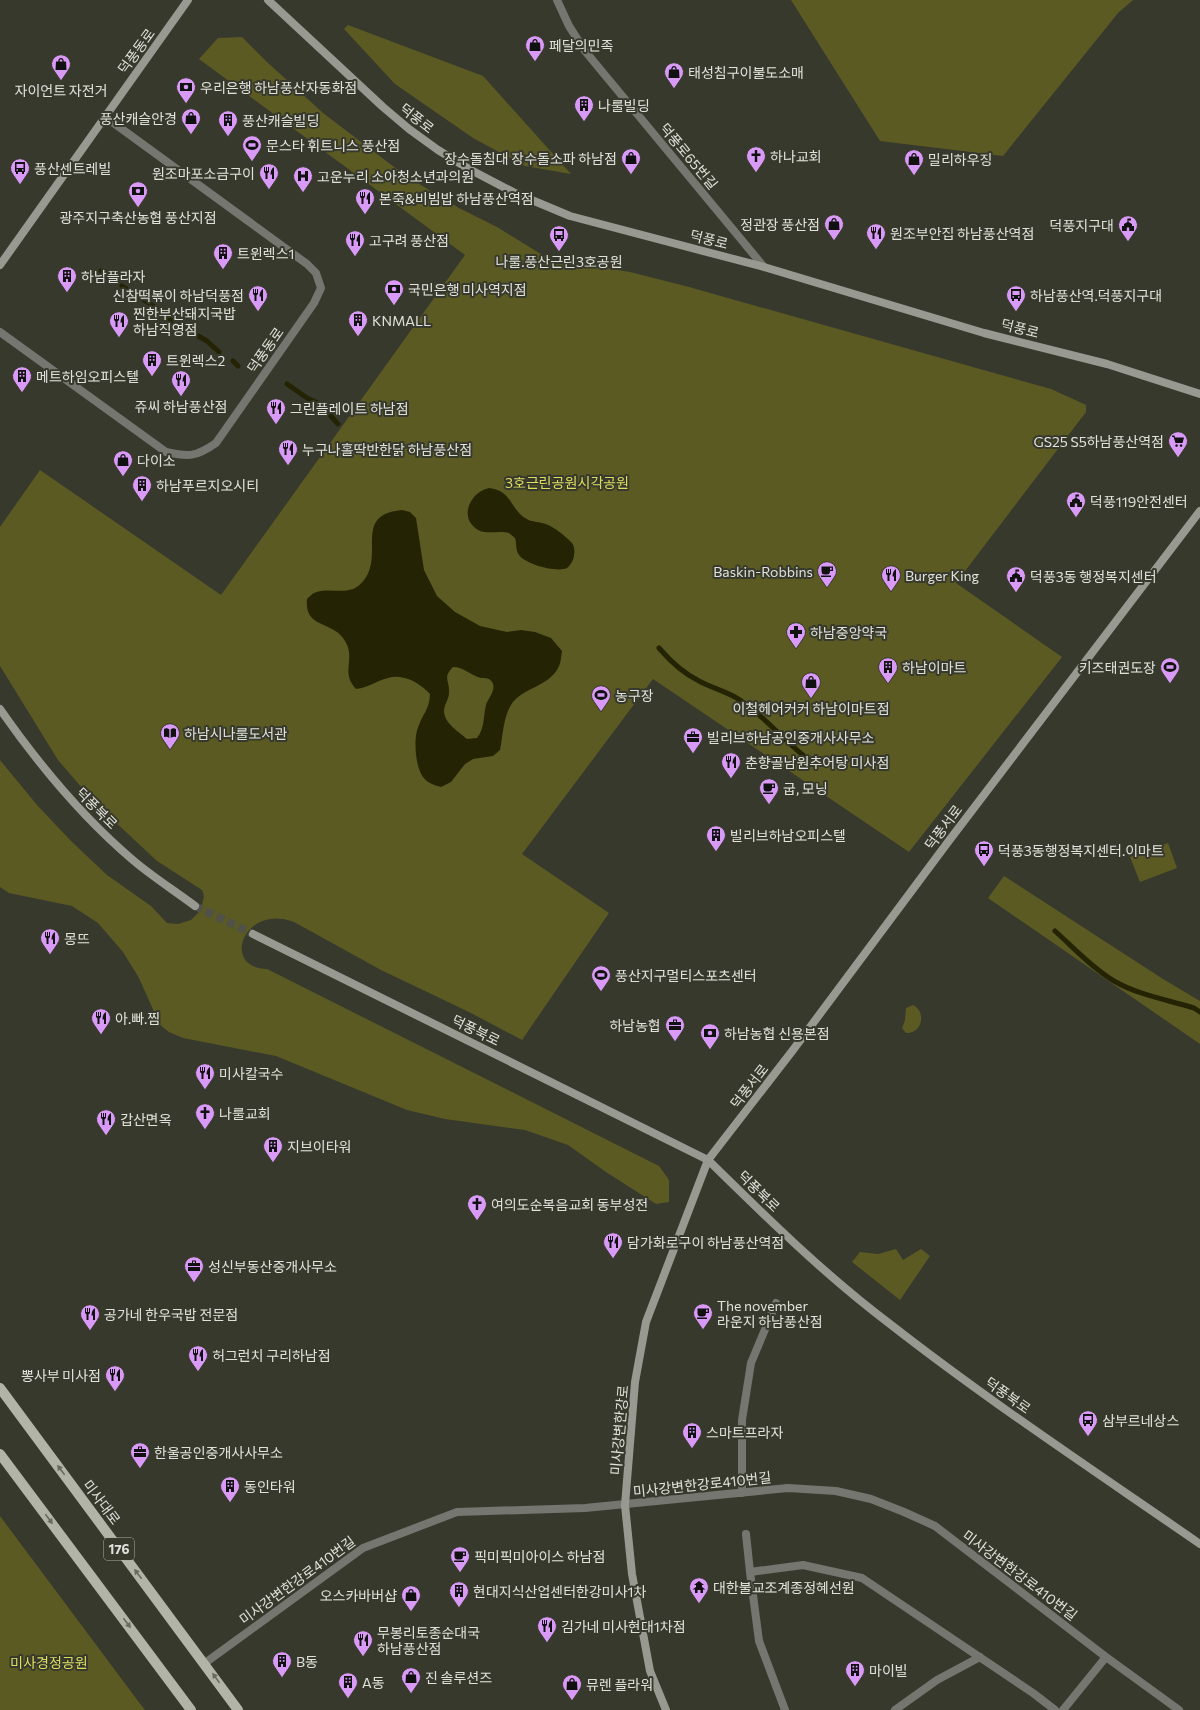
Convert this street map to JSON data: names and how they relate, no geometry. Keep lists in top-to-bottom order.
{
  "streets": {
    "main road": ["미사대로", "176"],
    "street": [
      "덕풍동로",
      "덕풍로",
      "덕풍로65번길",
      "덕풍북로",
      "덕풍서로",
      "미사강변한강로",
      "미사강변한강로410번길"
    ]
  },
  "crossings": [
    ["덕풍로", "덕풍로65번길"],
    ["덕풍북로", "덕풍서로"],
    ["덕풍북로", "미사강변한강로"],
    ["덕풍서로", "미사강변한강로"],
    ["미사강변한강로", "미사강변한강로410번길"],
    ["미사강변한강로410번길", "미사대로"]
  ],
  "parks": ["3호근린공원시각공원", "미사경정공원"],
  "places": {
    "shop": [
      "페달의민족",
      "자이언트 자전거",
      "태성침구이불도소매",
      "풍산캐슬안경",
      "장수돌침대 장수돌소파 하남점",
      "밀리하우징",
      "정관장 풍산점",
      "다이소",
      "이철헤어커커 하남이마트점",
      "오스카바버샵",
      "진 솔루션즈",
      "뮤렌 플라워"
    ],
    "bank": [
      "우리은행 하남풍산자동화점",
      "광주지구축산농협 풍산지점",
      "국민은행 미사역지점",
      "하남농협 신용본점"
    ],
    "building": [
      "나룰빌딩",
      "풍산캐슬빌딩",
      "트윈렉스1",
      "하남플라자",
      "KNMALL",
      "트윈렉스2",
      "메트하임오피스텔",
      "하남푸르지오시티",
      "하남이마트",
      "빌리브하남오피스텔",
      "지브이타워",
      "스마트프라자",
      "동인타워",
      "현대지식산업센터한강미사1차",
      "B동",
      "마이빌",
      "A동"
    ],
    "sports": [
      "문스타 휘트니스 풍산점",
      "키즈태권도장",
      "농구장",
      "풍산지구멀티스포츠센터"
    ],
    "church": ["하나교회", "나룰교회", "여의도순복음교회 동부성전"],
    "bus stop": [
      "풍산센트레빌",
      "나룰.풍산근린3호공원",
      "하남풍산역.덕풍지구대",
      "덕풍3동행정복지센터.이마트",
      "삼부르네상스"
    ],
    "restaurant": [
      "원조마포소금구이",
      "본죽&비빔밥 하남풍산역점",
      "원조부안집 하남풍산역점",
      "고구려 풍산점",
      "신참떡볶이 하남덕풍점",
      "찐한부산돼지국밥 하남직영점",
      "쥬씨 하남풍산점",
      "그린플레이트 하남점",
      "누구나홀딱반한닭 하남풍산점",
      "Burger King",
      "춘향골남원추어탕 미사점",
      "몽뜨",
      "아.빠.찜",
      "미사칼국수",
      "갑산면옥",
      "담가화로구이 하남풍산역점",
      "공가네 한우국밥 전문점",
      "허그런치 구리하남점",
      "뽕사부 미사점",
      "김가네 미사현대1차점",
      "무봉리토종순대국 하남풍산점"
    ],
    "hospital": ["고운누리 소아청소년과의원"],
    "public building": ["덕풍지구대", "덕풍119안전센터", "덕풍3동 행정복지센터"],
    "supermarket": ["GS25 S5하남풍산역점"],
    "cafe": [
      "Baskin-Robbins",
      "굽, 모닝",
      "The november 라운지 하남풍산점",
      "픽미픽미아이스 하남점"
    ],
    "pharmacy": ["하남중앙약국"],
    "library": ["하남시나룰도서관"],
    "office": [
      "빌리브하남공인중개사사무소",
      "하남농협",
      "성신부동산중개사무소",
      "한울공인중개사사무소"
    ],
    "temple": ["대한불교조계종정혜선원"]
  }
}
